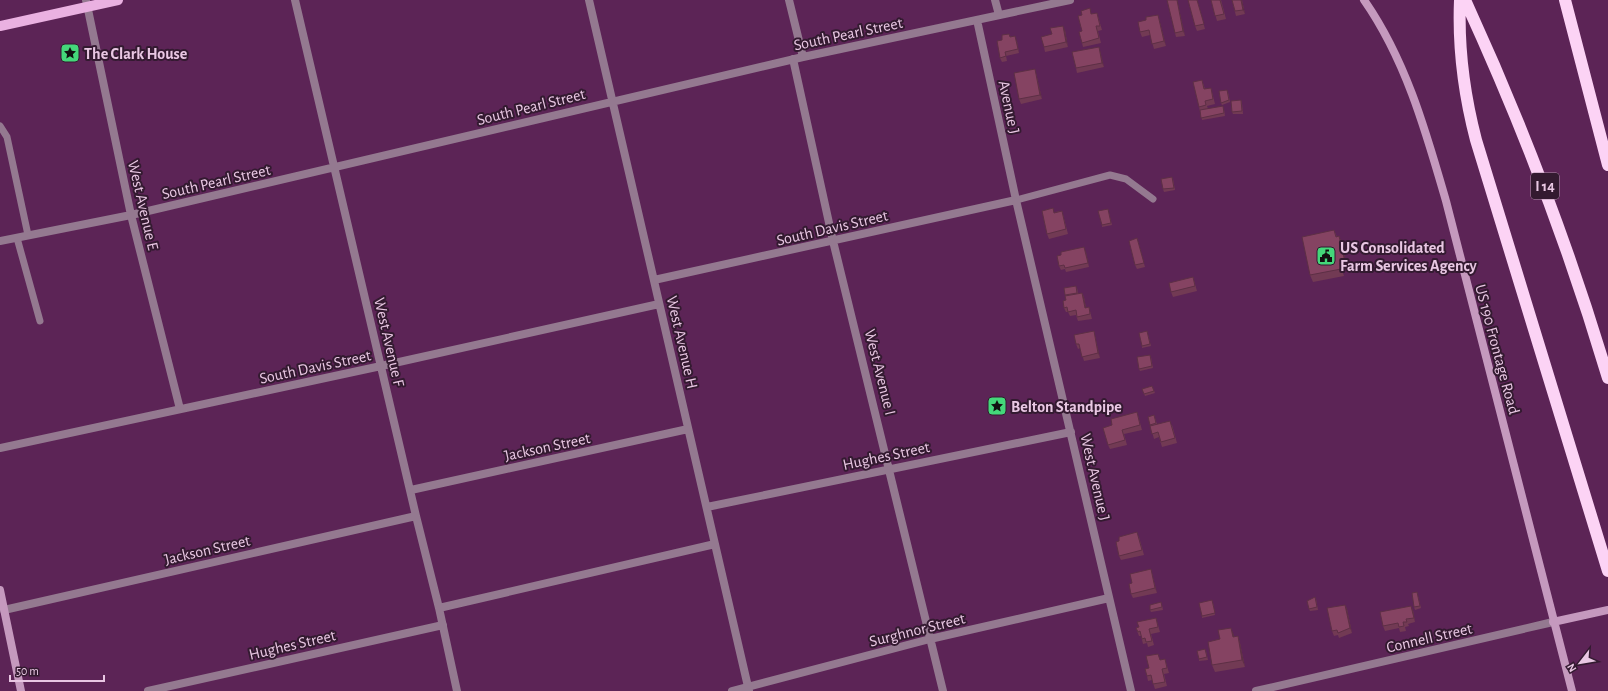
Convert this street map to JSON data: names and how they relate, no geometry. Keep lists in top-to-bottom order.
{
  "streets": {
    "highway": ["I 14"],
    "main road": ["US 190 Frontage Road", "Connell Street"],
    "street": [
      "South Pearl Street",
      "Avenue J",
      "West Avenue E",
      "South Davis Street",
      "West Avenue F",
      "West Avenue H",
      "West Avenue I",
      "Jackson Street",
      "Hughes Street",
      "West Avenue J",
      "Surghnor Street"
    ]
  },
  "crossings": [
    ["South Pearl Street", "Avenue J"],
    ["South Pearl Street", "West Avenue E"],
    ["South Pearl Street", "West Avenue F"],
    ["South Pearl Street", "West Avenue H"],
    ["South Pearl Street", "West Avenue I"],
    ["Avenue J", "South Davis Street"],
    ["Avenue J", "West Avenue J"],
    ["West Avenue E", "South Davis Street"],
    ["South Davis Street", "West Avenue F"],
    ["South Davis Street", "West Avenue H"],
    ["South Davis Street", "West Avenue I"],
    ["South Davis Street", "West Avenue J"],
    ["West Avenue F", "Jackson Street"],
    ["West Avenue F", "Hughes Street"],
    ["West Avenue H", "Jackson Street"],
    ["West Avenue H", "Hughes Street"],
    ["West Avenue H", "Surghnor Street"],
    ["US 190 Frontage Road", "Connell Street"],
    ["West Avenue I", "Hughes Street"],
    ["West Avenue I", "Surghnor Street"],
    ["Hughes Street", "West Avenue J"],
    ["West Avenue J", "Surghnor Street"]
  ],
  "places": {
    "place": ["The Clark House", "Belton Standpipe"],
    "public building": ["US Consolidated Farm Services Agency"]
  },
  "scale_bar": "50 m",
  "north": "bottom left"
}
